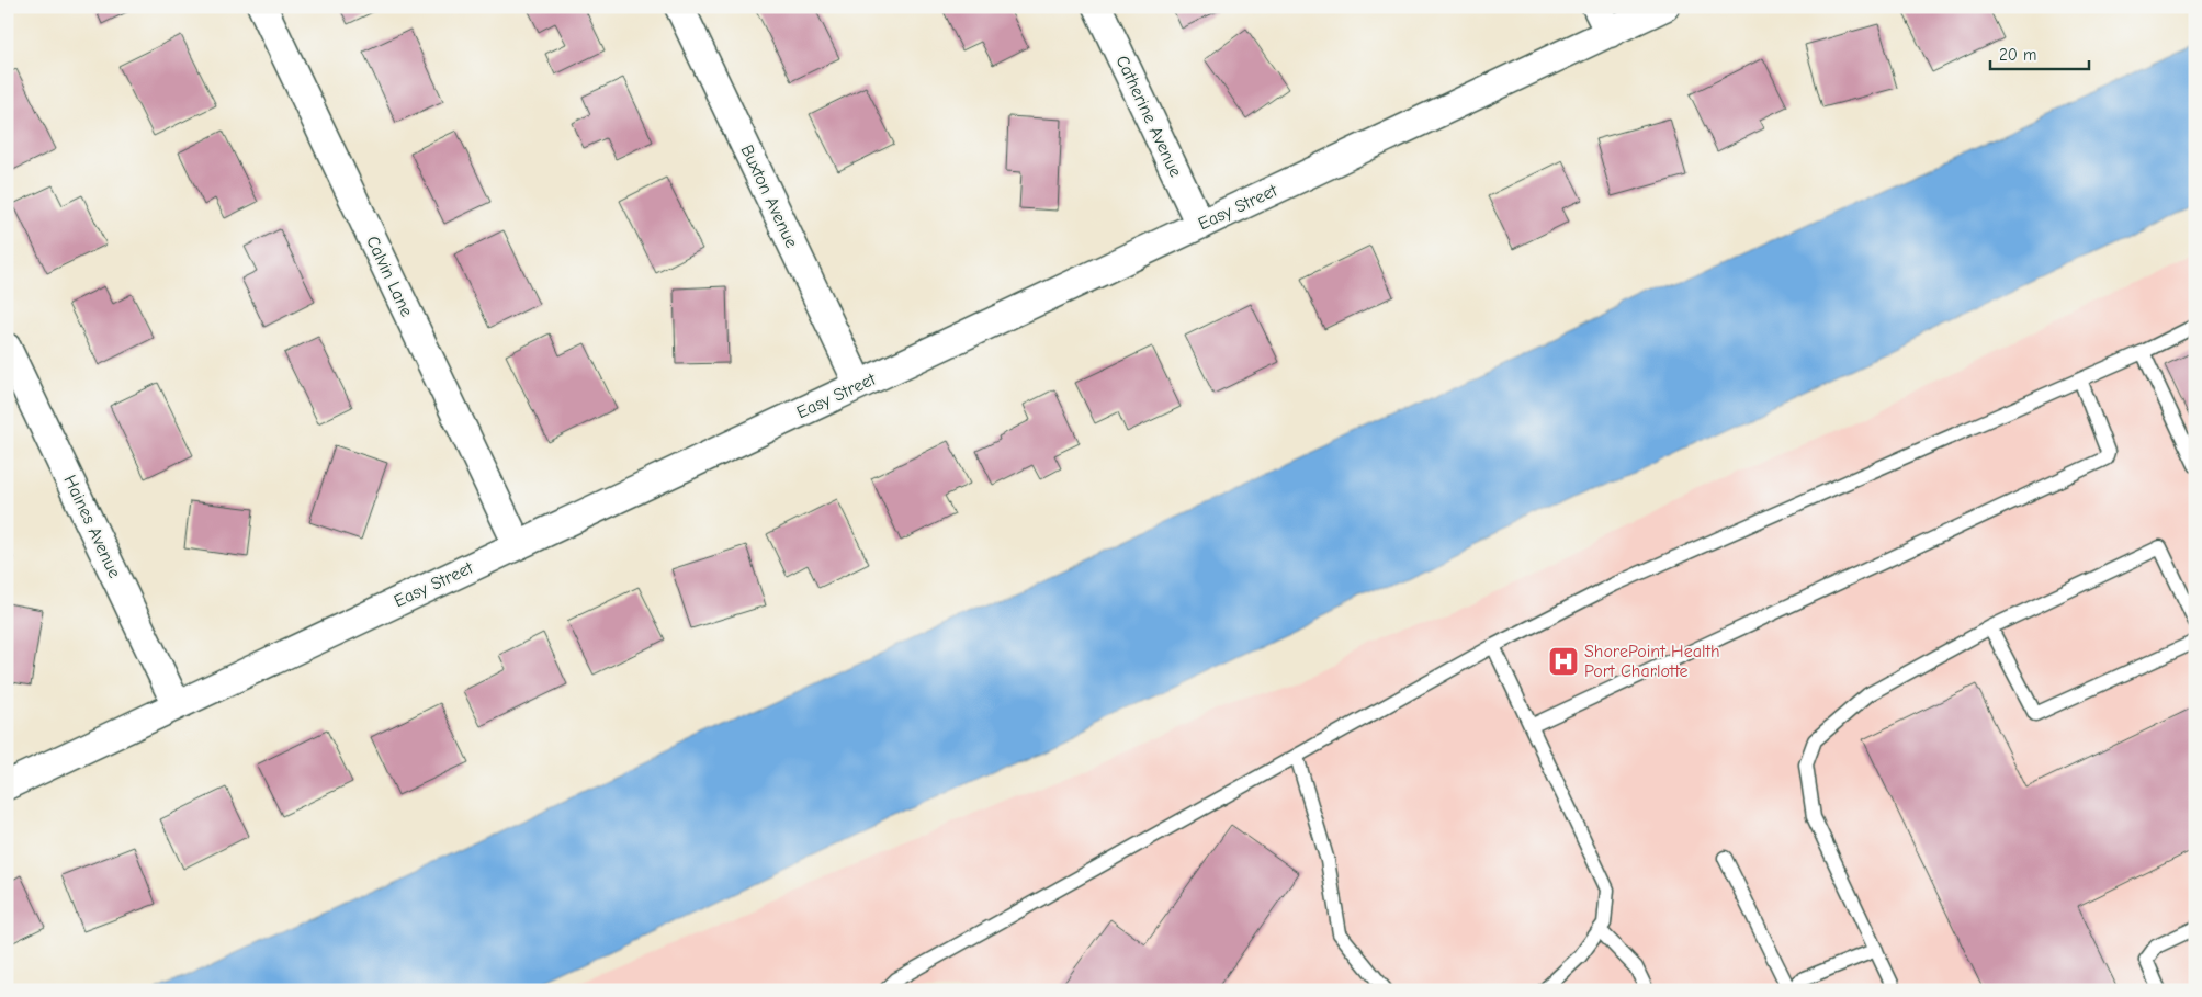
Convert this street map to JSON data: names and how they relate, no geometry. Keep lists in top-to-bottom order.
{
  "streets": {
    "street": [
      "Catherine Avenue",
      "Buxton Avenue",
      "Easy Street",
      "Calvin Lane",
      "Haines Avenue"
    ]
  },
  "crossings": [
    ["Catherine Avenue", "Easy Street"],
    ["Buxton Avenue", "Easy Street"],
    ["Easy Street", "Calvin Lane"],
    ["Easy Street", "Haines Avenue"]
  ],
  "places": {
    "hospital": ["ShorePoint Health Port Charlotte"]
  },
  "scale_bar": "20 m"
}
